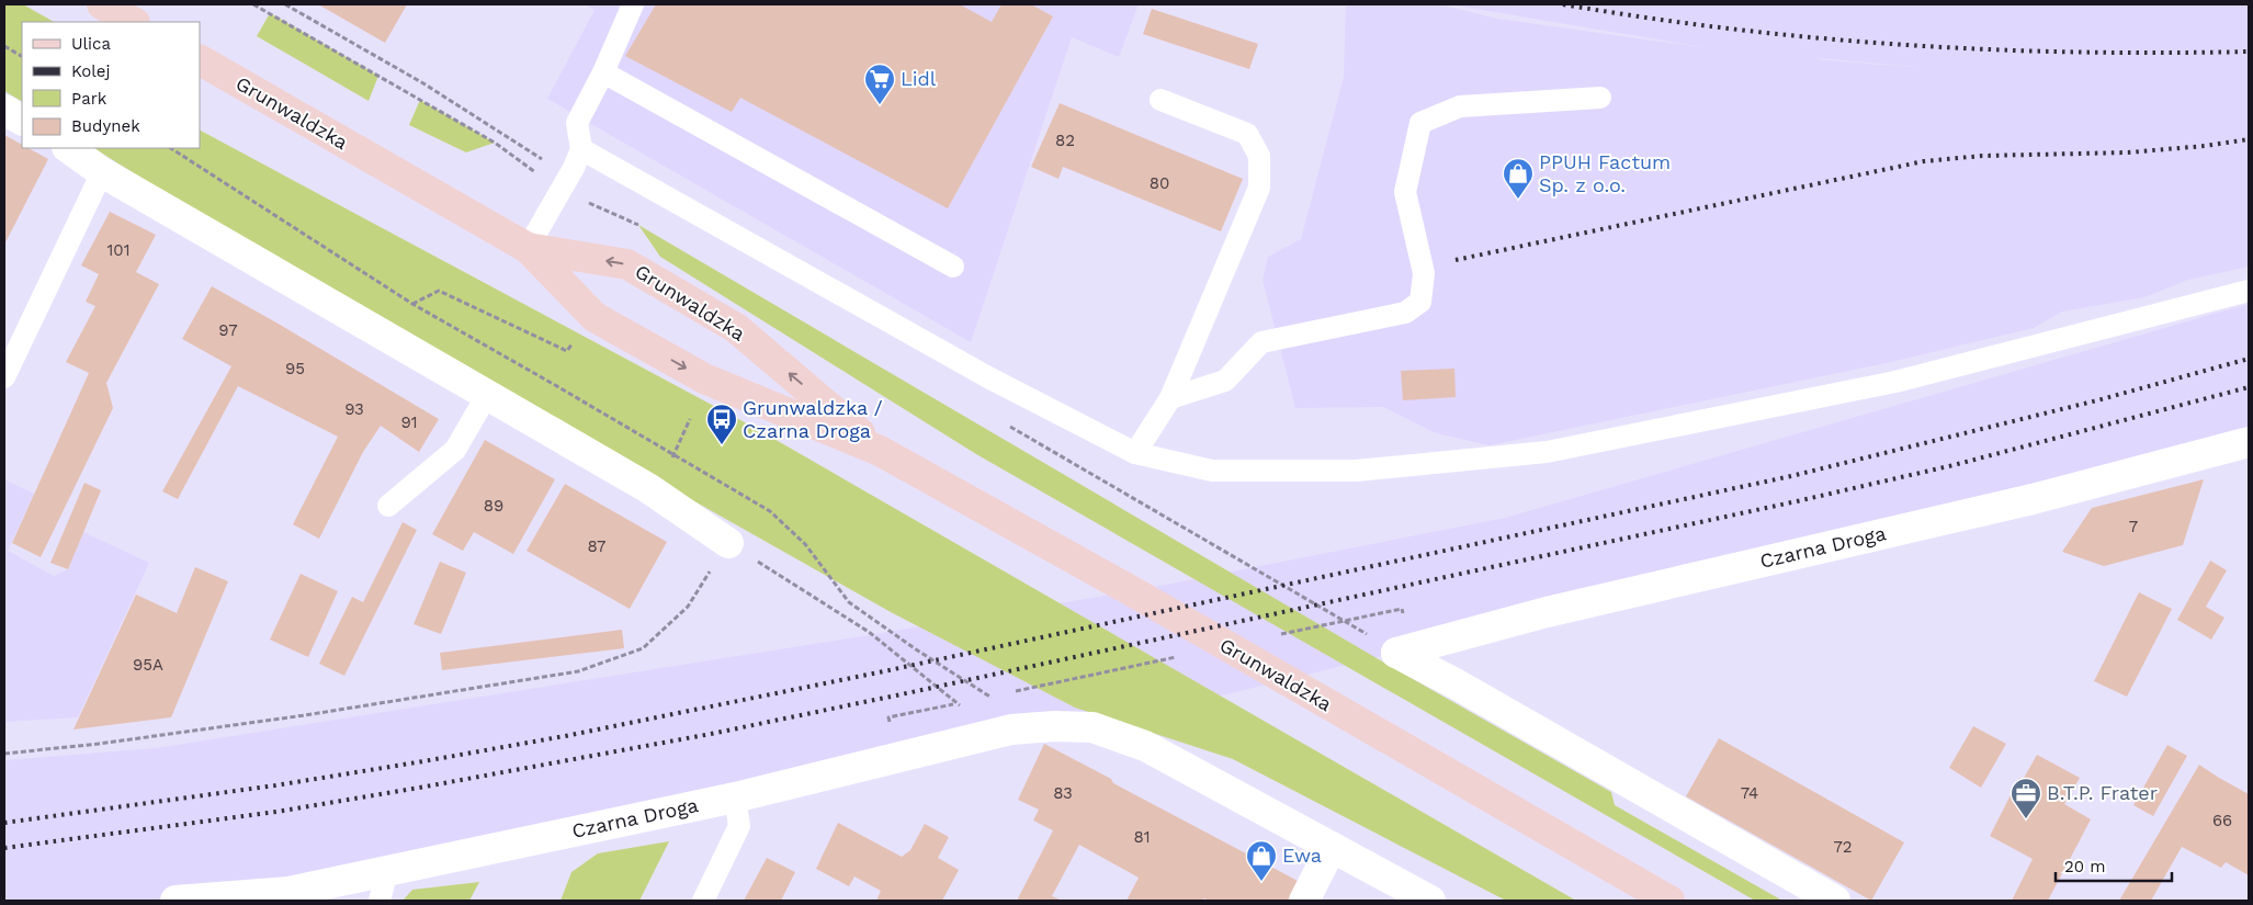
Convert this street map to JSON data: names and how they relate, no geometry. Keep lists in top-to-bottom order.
{
  "streets": {
    "main road": ["Grunwaldzka"],
    "street": ["Czarna Droga"]
  },
  "places": {
    "supermarket": ["Lidl"],
    "shop": ["PPUH Factum Sp. z o.o.", "Ewa"],
    "bus stop": ["Grunwaldzka / Czarna Droga"],
    "office": ["B.T.P. Frater"]
  },
  "house_numbers": [
    "82",
    "80",
    "101",
    "97",
    "95",
    "93",
    "91",
    "89",
    "7",
    "87",
    "95A",
    "83",
    "74",
    "66",
    "81",
    "72"
  ],
  "legend": [
    "Ulica",
    "Kolej",
    "Park",
    "Budynek"
  ],
  "scale_bar": "20 m"
}
